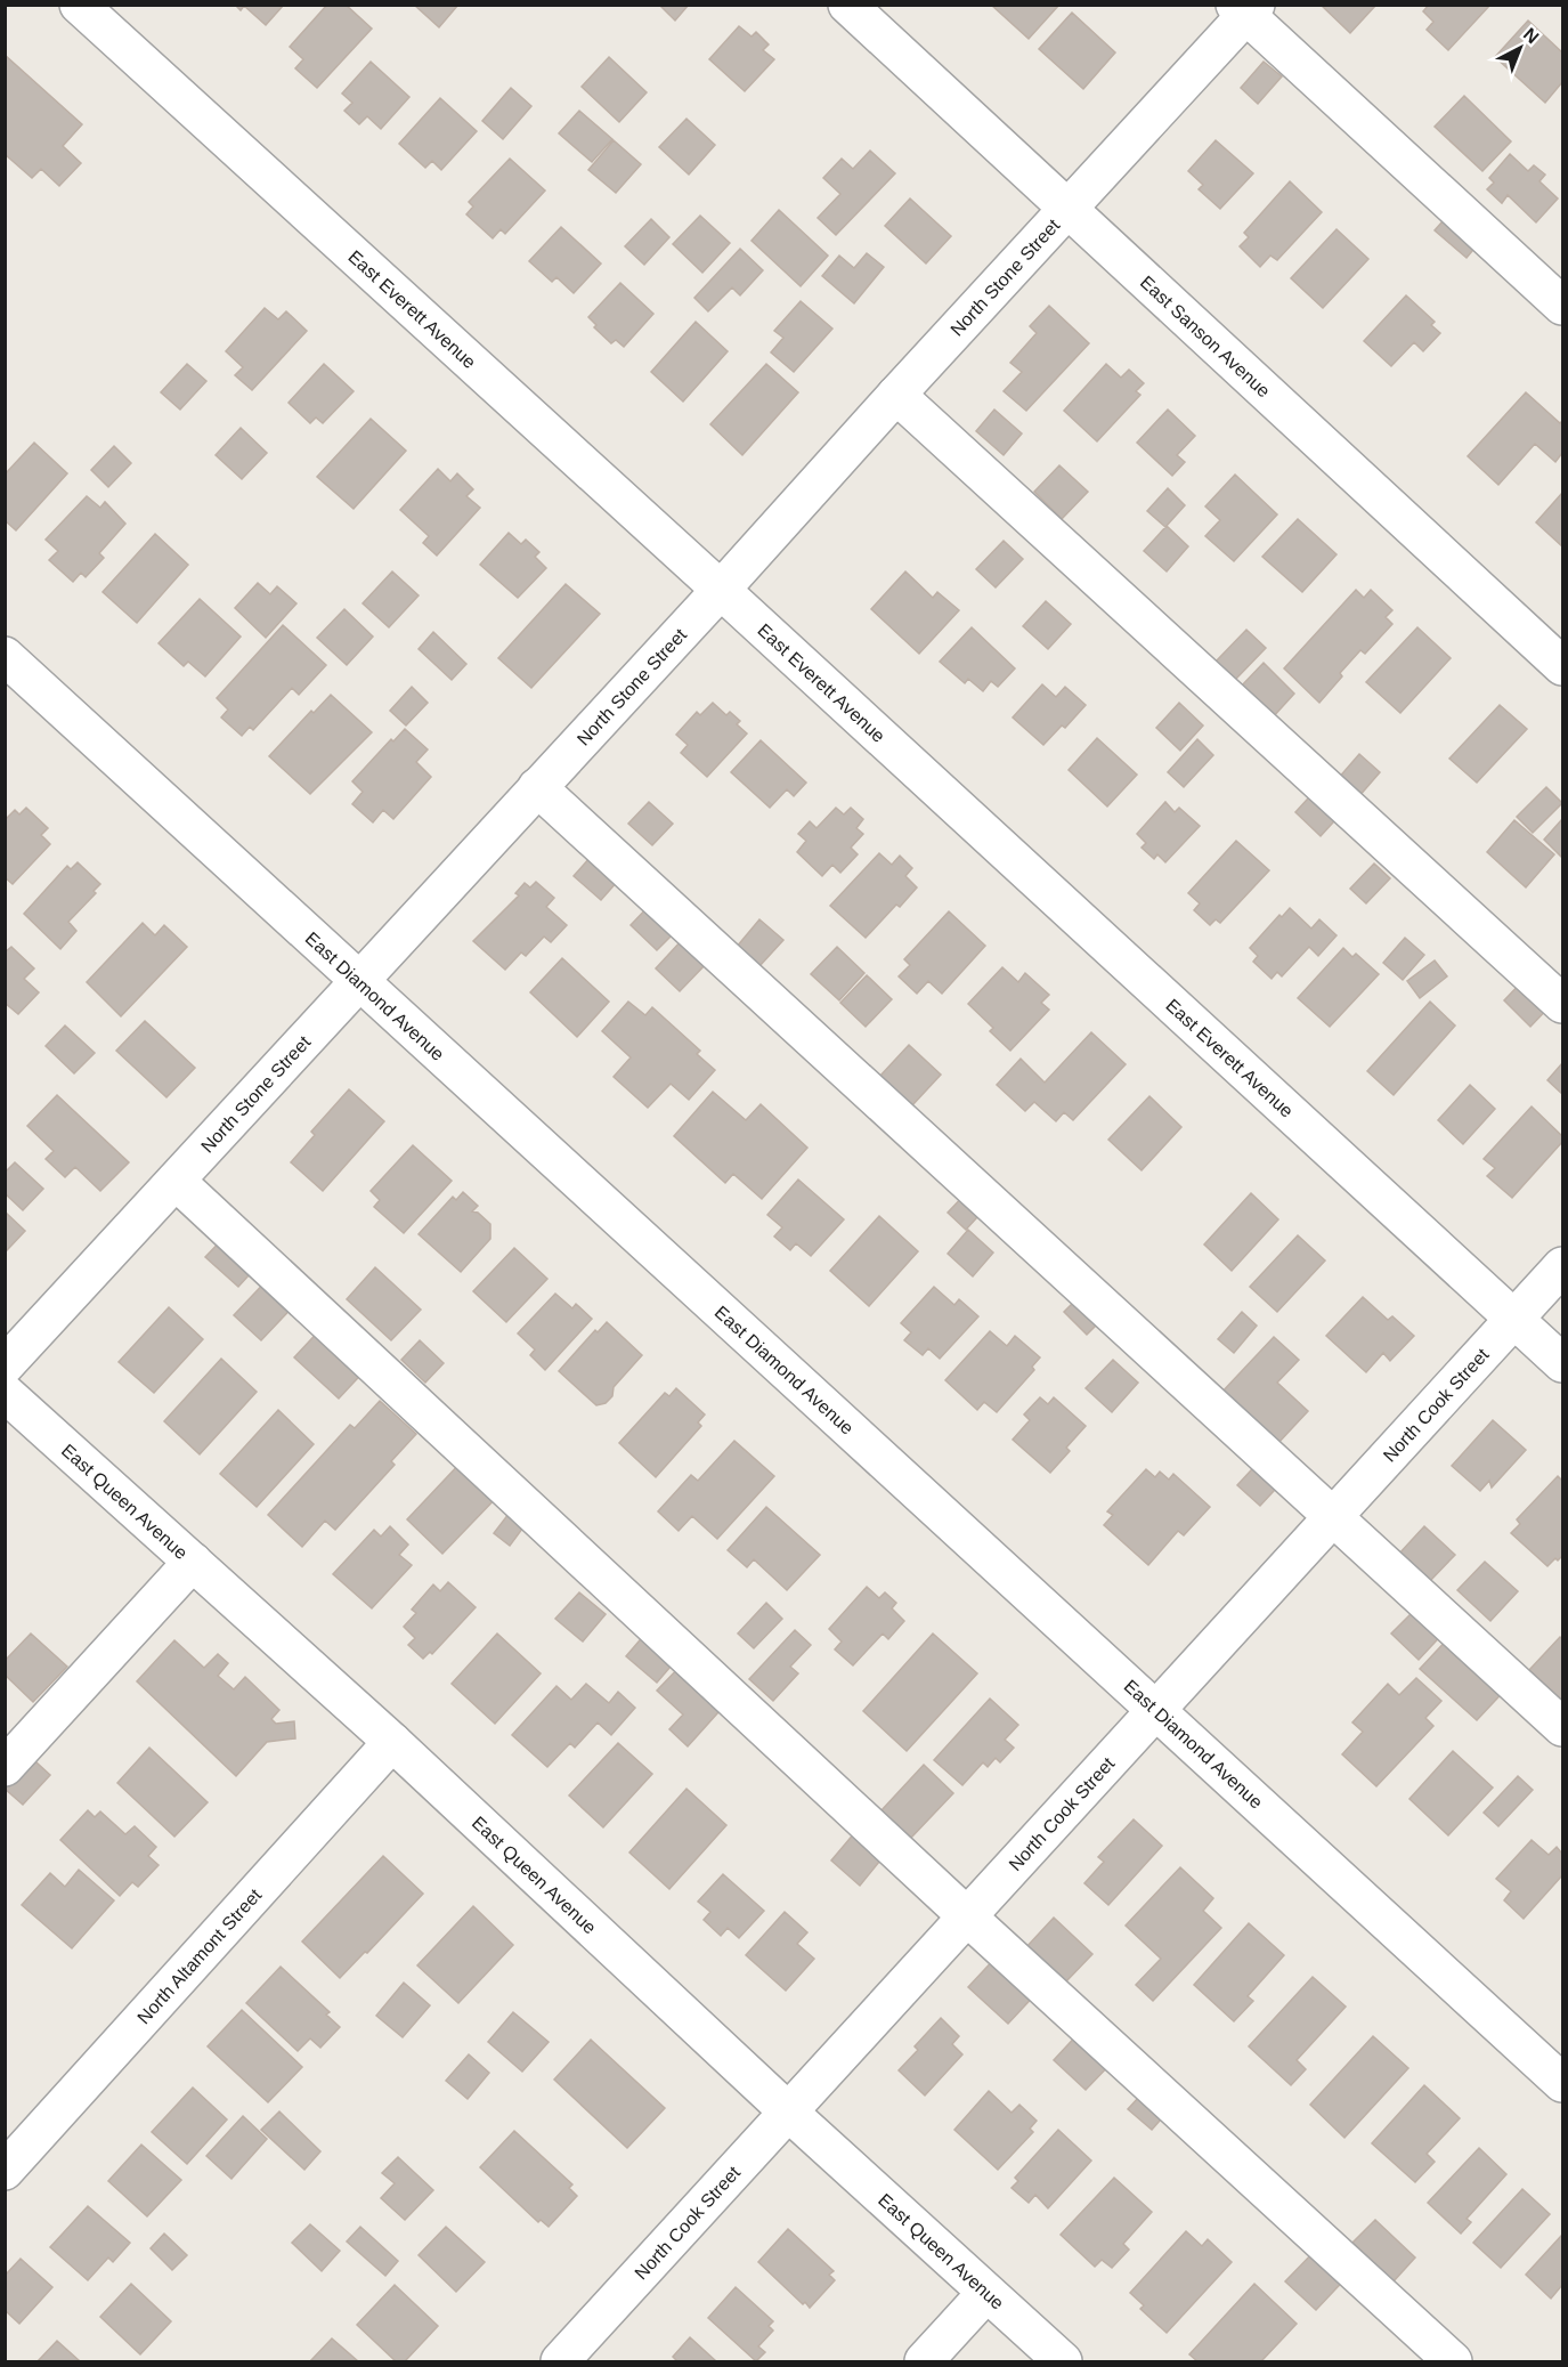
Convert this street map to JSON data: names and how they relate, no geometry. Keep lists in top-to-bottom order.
{
  "streets": {
    "street": [
      "North Stone Street",
      "East Everett Avenue",
      "East Sanson Avenue",
      "East Diamond Avenue",
      "North Cook Street",
      "East Queen Avenue",
      "North Altamont Street"
    ]
  },
  "crossings": [
    ["North Stone Street", "East Everett Avenue"],
    ["North Stone Street", "East Sanson Avenue"],
    ["North Stone Street", "East Diamond Avenue"],
    ["East Everett Avenue", "North Cook Street"],
    ["East Diamond Avenue", "North Cook Street"],
    ["North Cook Street", "East Queen Avenue"],
    ["East Queen Avenue", "North Altamont Street"]
  ],
  "north": "top right"
}
